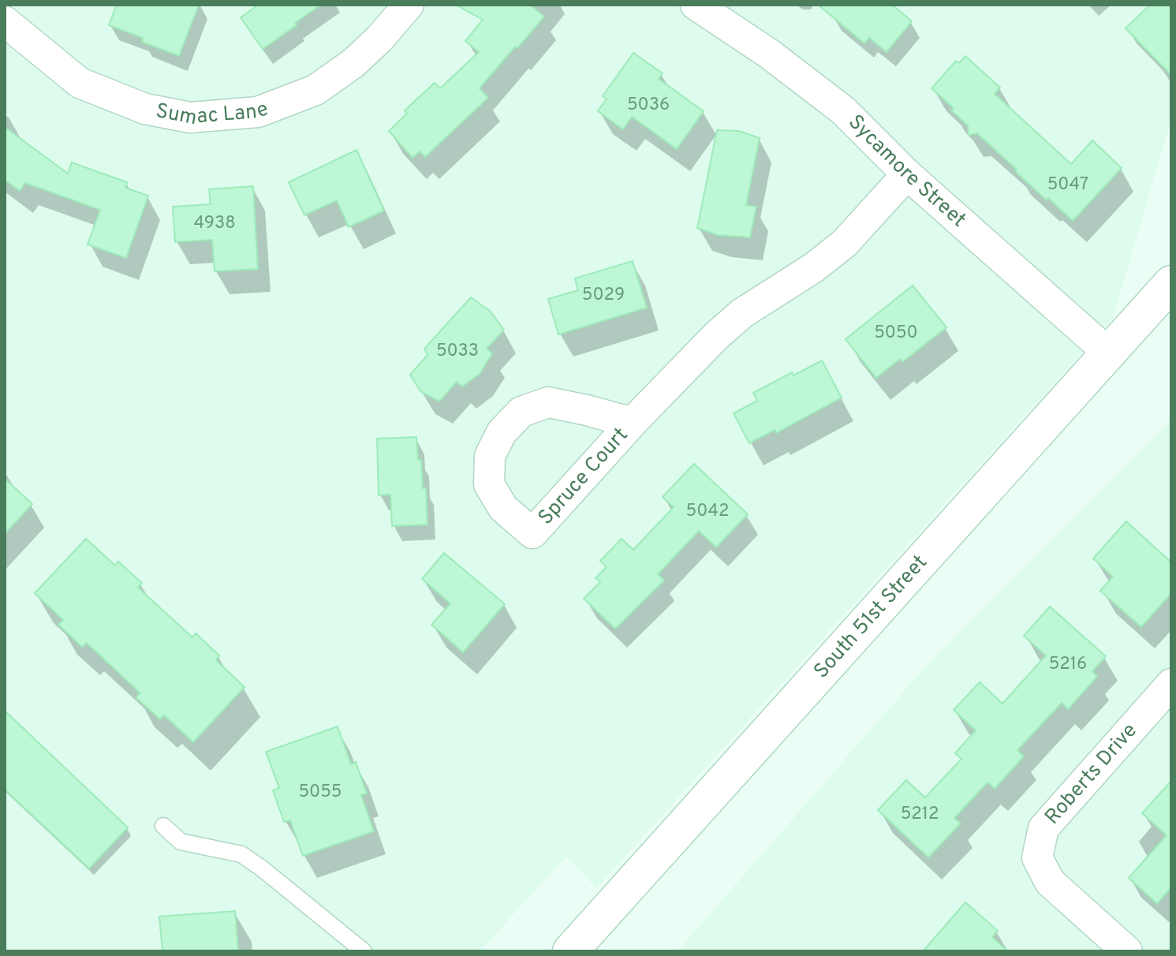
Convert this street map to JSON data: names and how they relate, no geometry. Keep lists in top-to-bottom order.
{
  "streets": {
    "street": [
      "Sumac Lane",
      "Sycamore Street",
      "Spruce Court",
      "South 51st Street",
      "Roberts Drive"
    ]
  },
  "crossings": [
    ["Sycamore Street", "Spruce Court"],
    ["Sycamore Street", "South 51st Street"]
  ],
  "house_numbers": [
    "5036",
    "5047",
    "4938",
    "5029",
    "5050",
    "5033",
    "5042",
    "5216",
    "5055",
    "5212"
  ]
}
